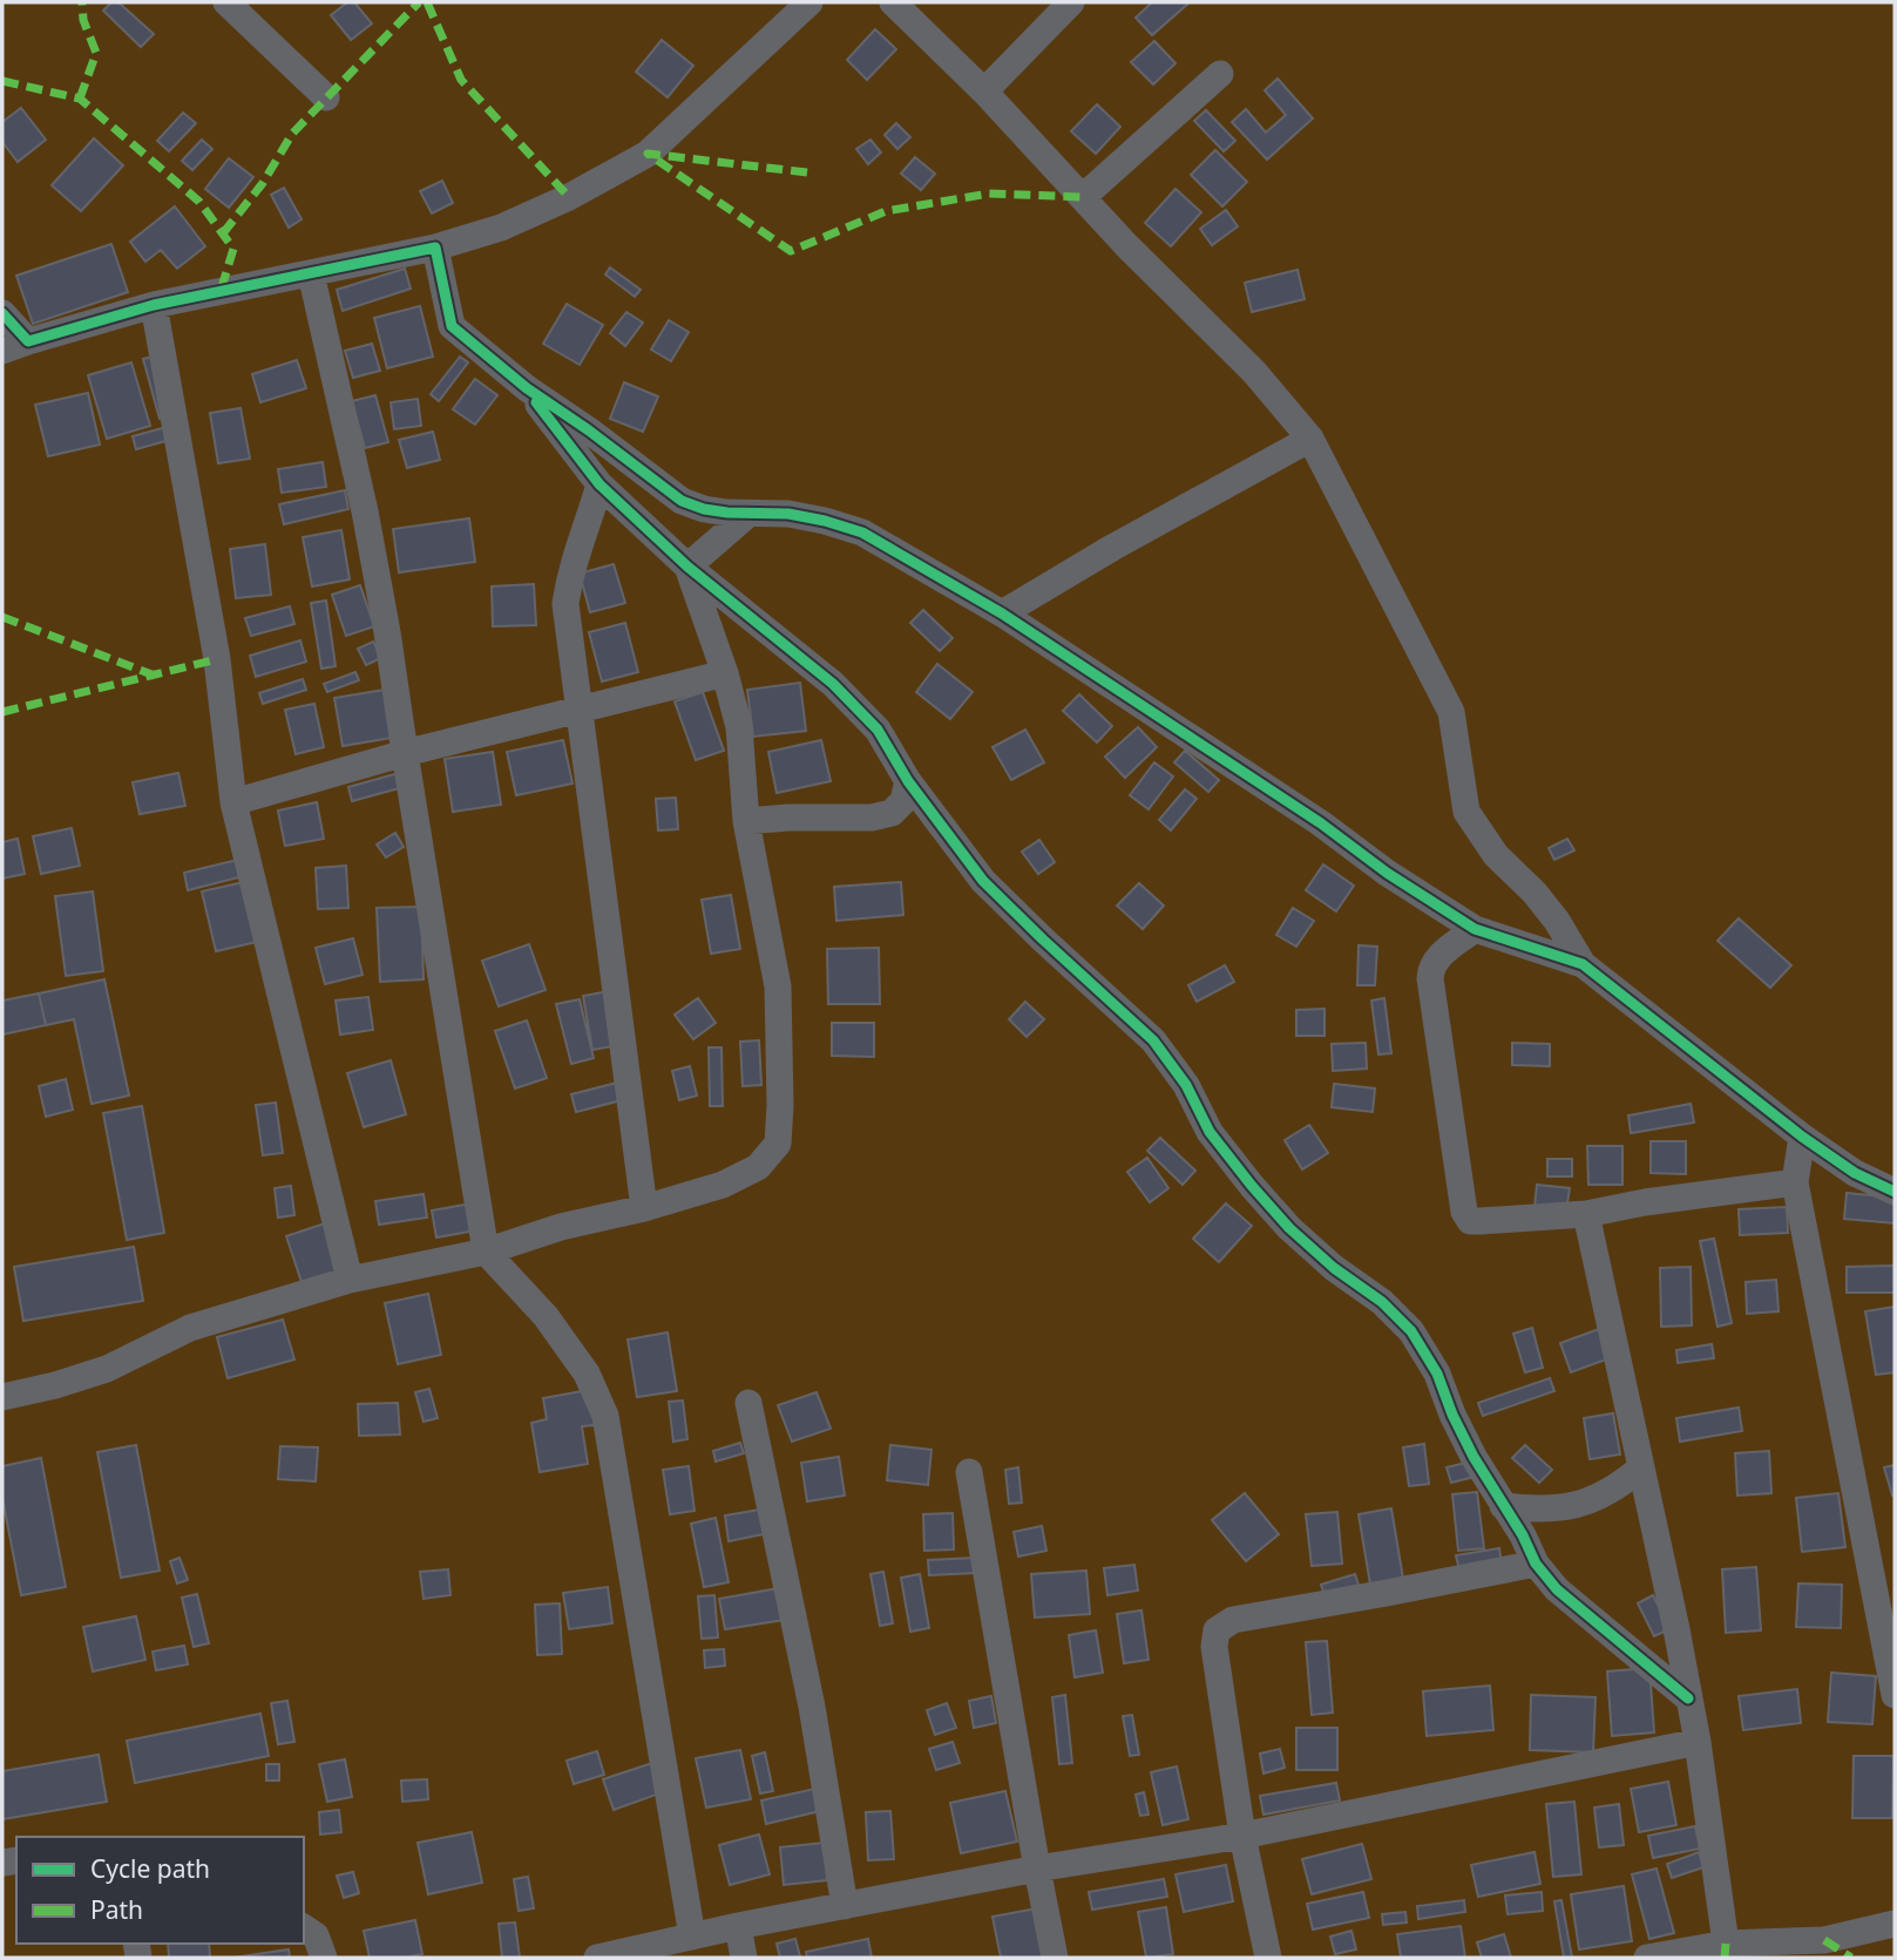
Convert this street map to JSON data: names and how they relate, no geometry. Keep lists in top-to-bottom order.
{
  "legend": ["Cycle path", "Path"]
}
